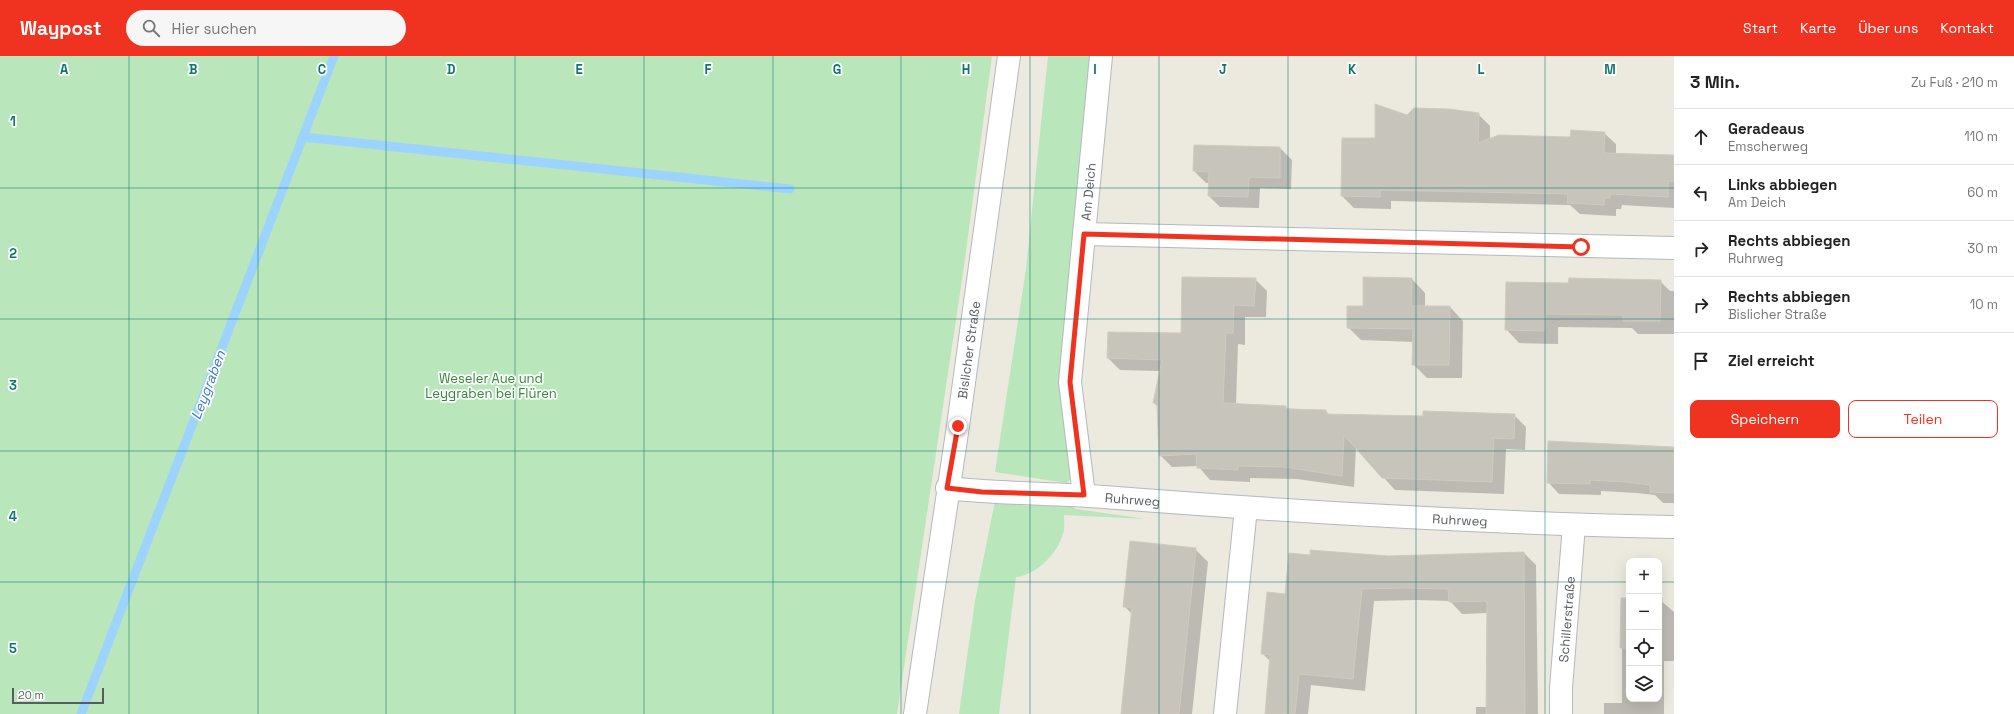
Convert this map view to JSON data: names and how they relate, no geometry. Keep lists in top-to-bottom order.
{
  "streets": {
    "street": [
      "Am Deich",
      "Bislicher Straße",
      "Ruhrweg",
      "Schillerstraße"
    ]
  },
  "crossings": [
    ["Am Deich", "Ruhrweg"],
    ["Bislicher Straße", "Ruhrweg"],
    ["Ruhrweg", "Schillerstraße"]
  ],
  "water": ["Leygraben"],
  "parks": ["Weseler Aue und Leygraben bei Flüren"],
  "scale_bar": "20 m",
  "page": {
    "header": "Waypost",
    "search": "Hier suchen",
    "nav": [
      "Start",
      "Karte",
      "Über uns",
      "Kontakt"
    ],
    "heading": ["3 Min.", "Zu Fuß · 210 m"],
    "list": [
      ["Geradeaus", "Emscherweg", "110 m"],
      ["Links abbiegen", "Am Deich", "60 m"],
      ["Rechts abbiegen", "Ruhrweg", "30 m"],
      ["Rechts abbiegen", "Bislicher Straße", "10 m"],
      "Ziel erreicht"
    ],
    "buttons": ["Speichern", "Teilen"],
    "map_buttons": ["+", "−"],
    "scale": "20 m"
  },
  "grid": {
    "columns": [
      "A",
      "B",
      "C",
      "D",
      "E",
      "F",
      "G",
      "H",
      "I",
      "J",
      "K",
      "L",
      "M"
    ],
    "rows": [
      "1",
      "2",
      "3",
      "4",
      "5"
    ]
  }
}
